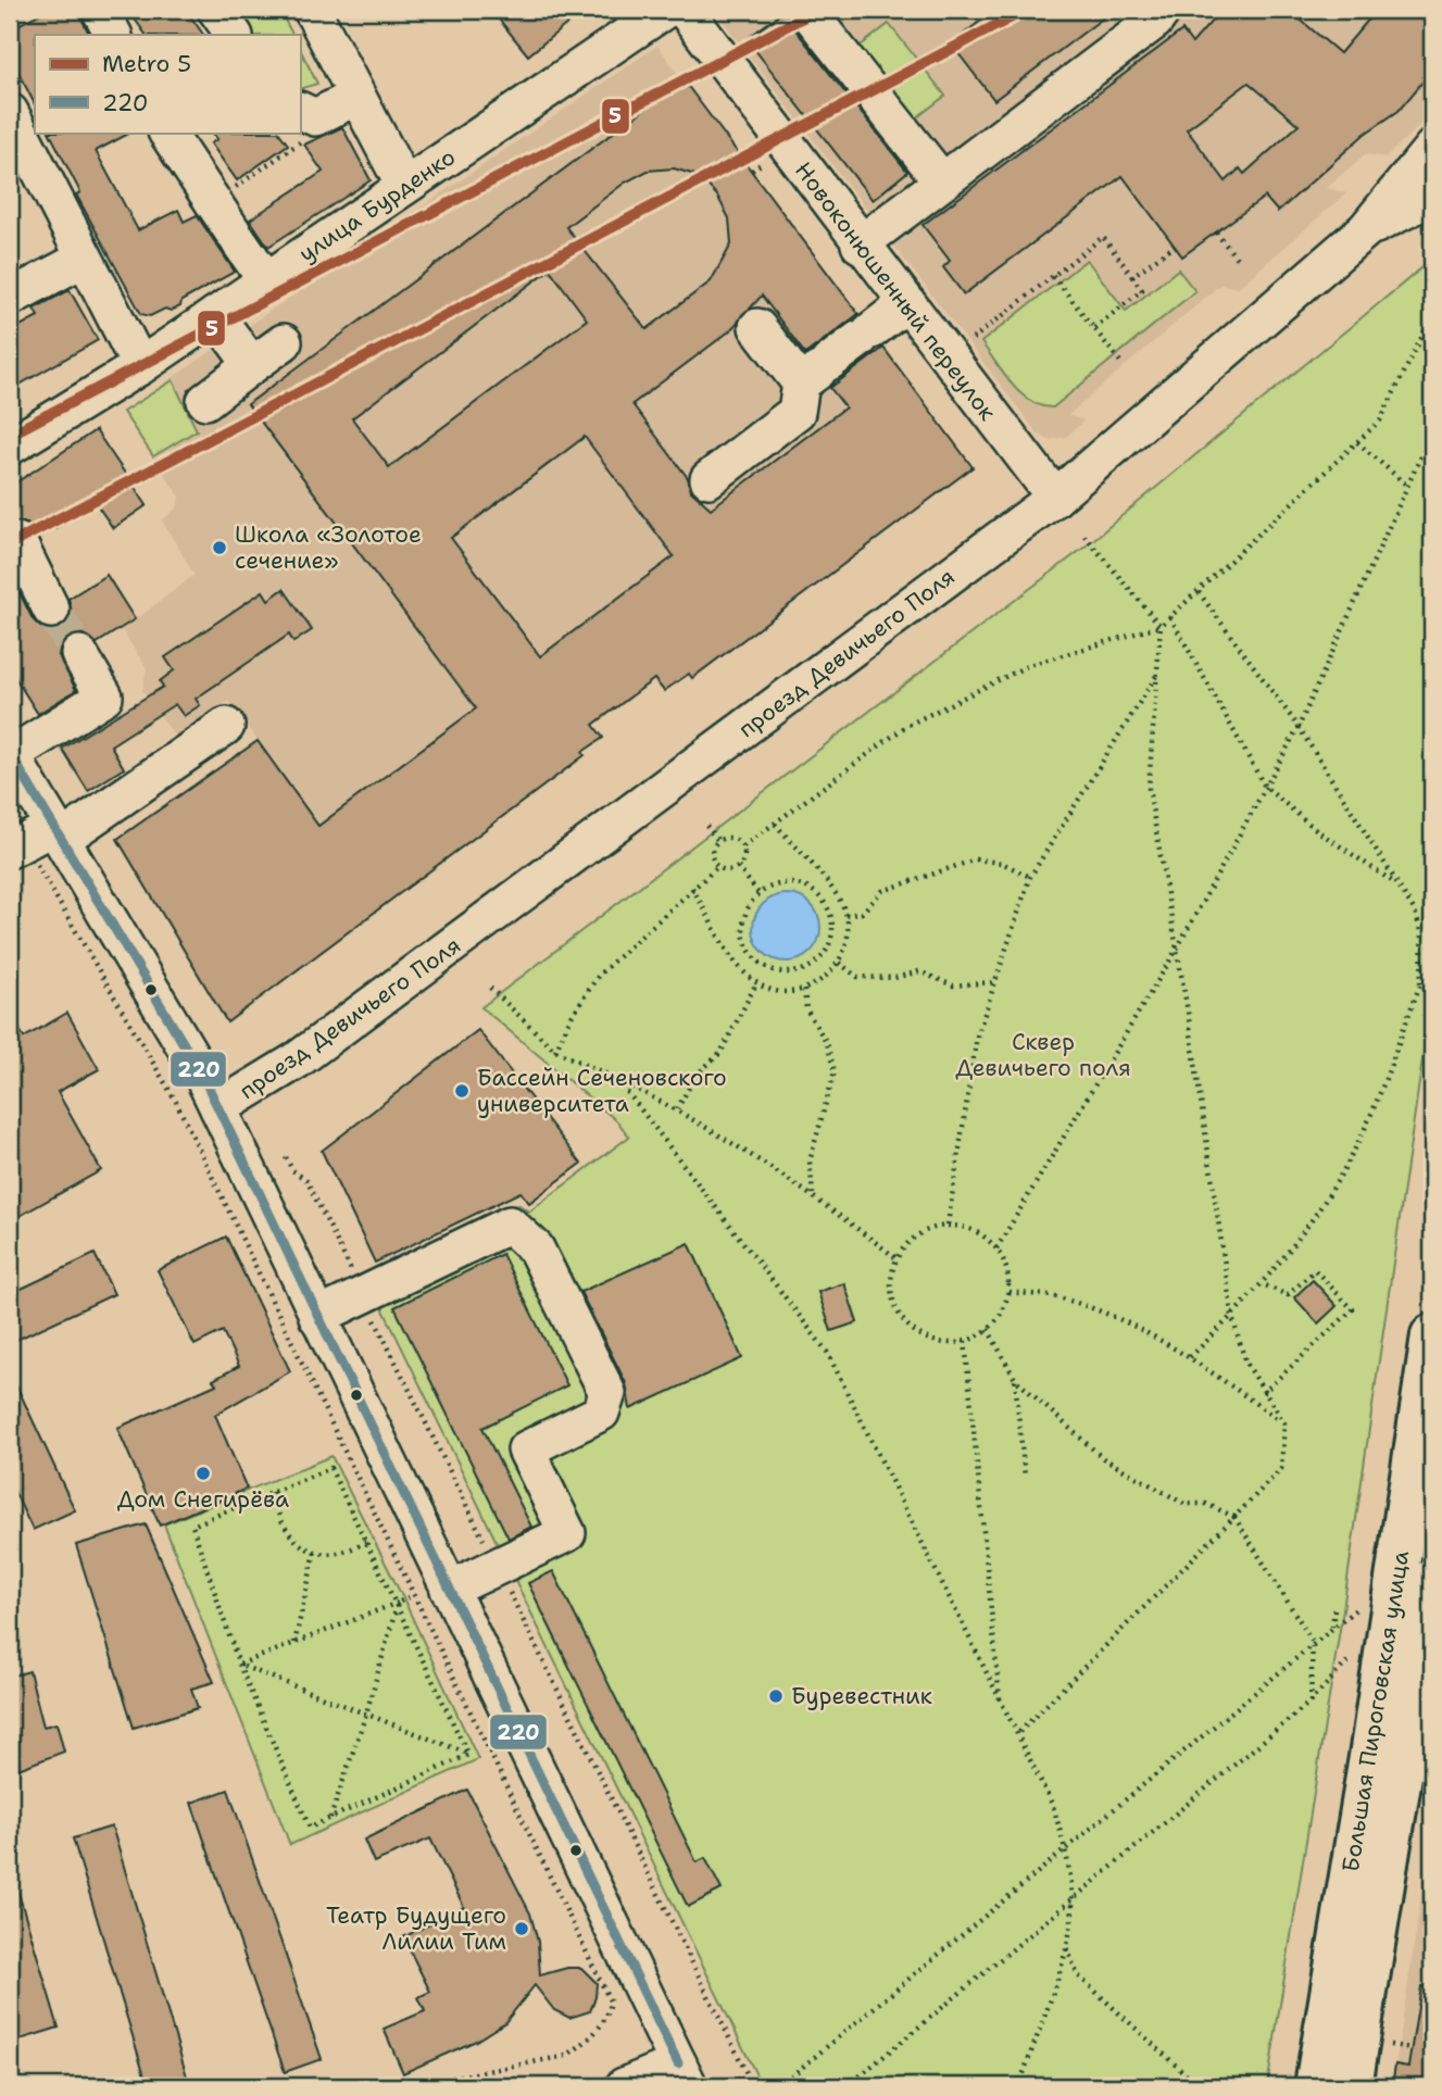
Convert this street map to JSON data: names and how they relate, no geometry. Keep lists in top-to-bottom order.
{
  "streets": {
    "main road": ["Большая Пироговская улица"],
    "street": ["улица Бурденко", "Новоконюшенный переулок", "проезд Девичьего Поля"]
  },
  "crossings": [
    ["Новоконюшенный переулок", "проезд Девичьего Поля"]
  ],
  "parks": ["Сквер Девичьего поля"],
  "places": [
    "Школа «Золотое сечение»",
    "Бассейн Сеченовского университета",
    "Дом Снегирёва",
    "Буревестник",
    "Театр Будущего Лилии Тим"
  ],
  "lines": ["metro line 5", "transit line 220"],
  "legend": ["Metro 5", "220"]
}
